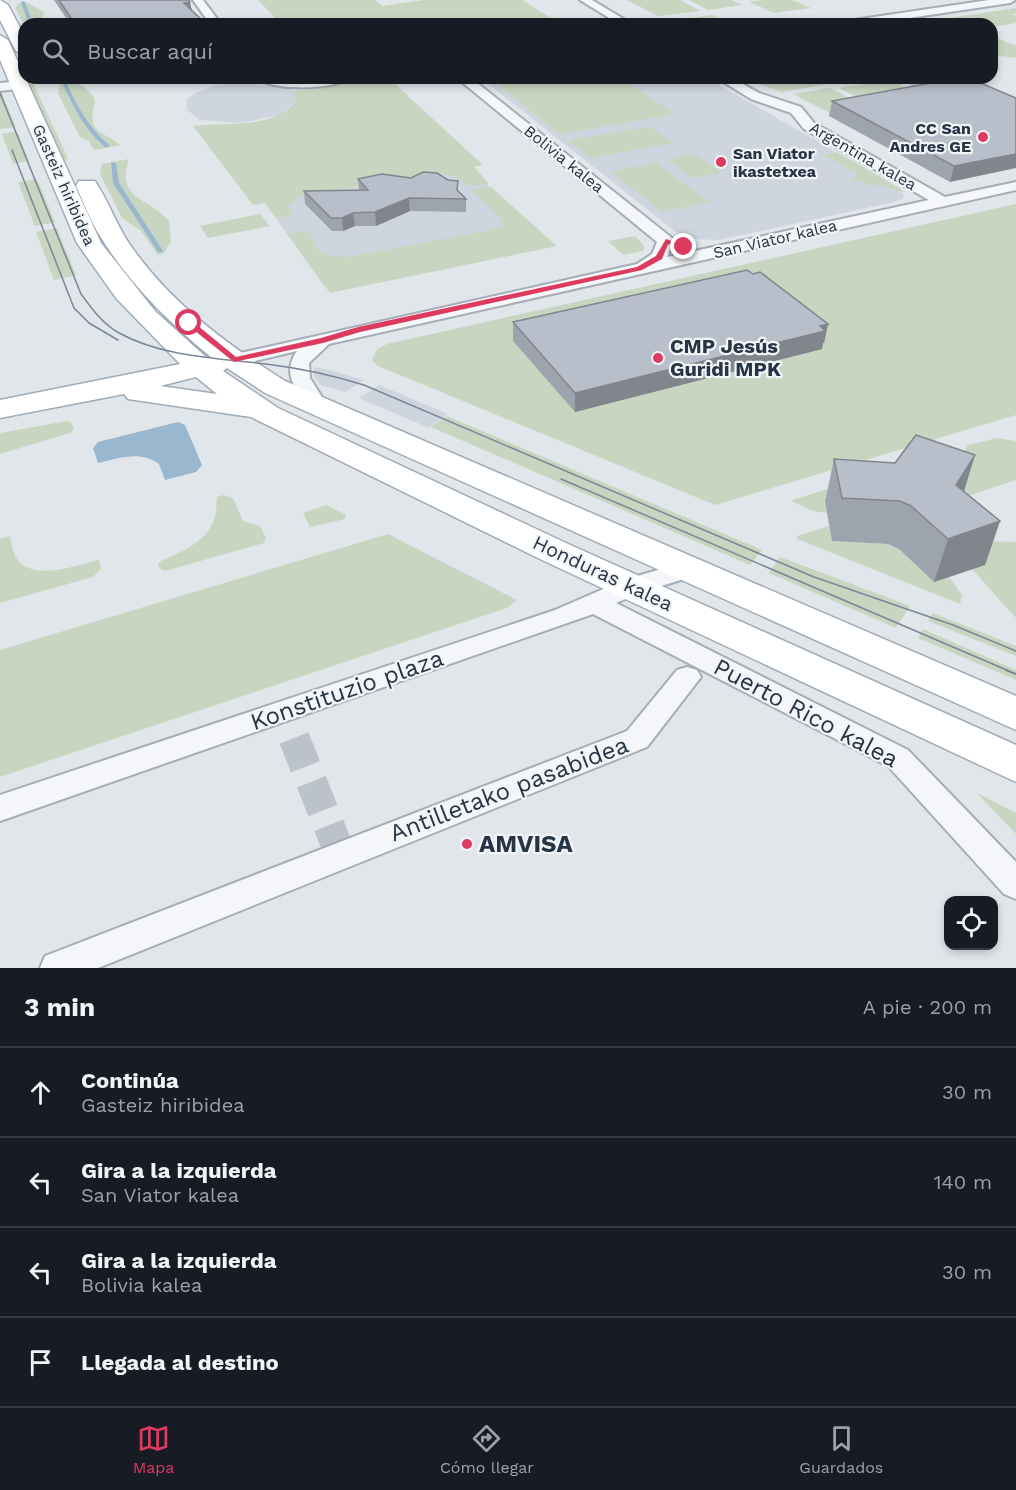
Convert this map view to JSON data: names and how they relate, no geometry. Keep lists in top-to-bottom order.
{
  "streets": {
    "main road": ["Gasteiz hiribidea", "Honduras kalea"],
    "street": [
      "Argentina kalea",
      "Bolivia kalea",
      "San Viator kalea",
      "Konstituzio plaza",
      "Puerto Rico kalea",
      "Antilletako pasabidea"
    ]
  },
  "crossings": [
    ["Argentina kalea", "San Viator kalea"],
    ["Bolivia kalea", "San Viator kalea"],
    ["Gasteiz hiribidea", "San Viator kalea"],
    ["Gasteiz hiribidea", "Honduras kalea"],
    ["San Viator kalea", "Honduras kalea"],
    ["Honduras kalea", "Konstituzio plaza"],
    ["Konstituzio plaza", "Puerto Rico kalea"]
  ],
  "places": [
    "CC San Andres GE",
    "San Viator ikastetxea",
    "CMP Jesús Guridi MPK",
    "AMVISA"
  ],
  "page": {
    "search": "Buscar aquí",
    "heading": ["3 min", "A pie · 200 m"],
    "list": [
      ["Continúa", "Gasteiz hiribidea", "30 m"],
      ["Gira a la izquierda", "San Viator kalea", "140 m"],
      ["Gira a la izquierda", "Bolivia kalea", "30 m"],
      "Llegada al destino"
    ],
    "nav": ["Mapa", "Cómo llegar", "Guardados"]
  }
}
